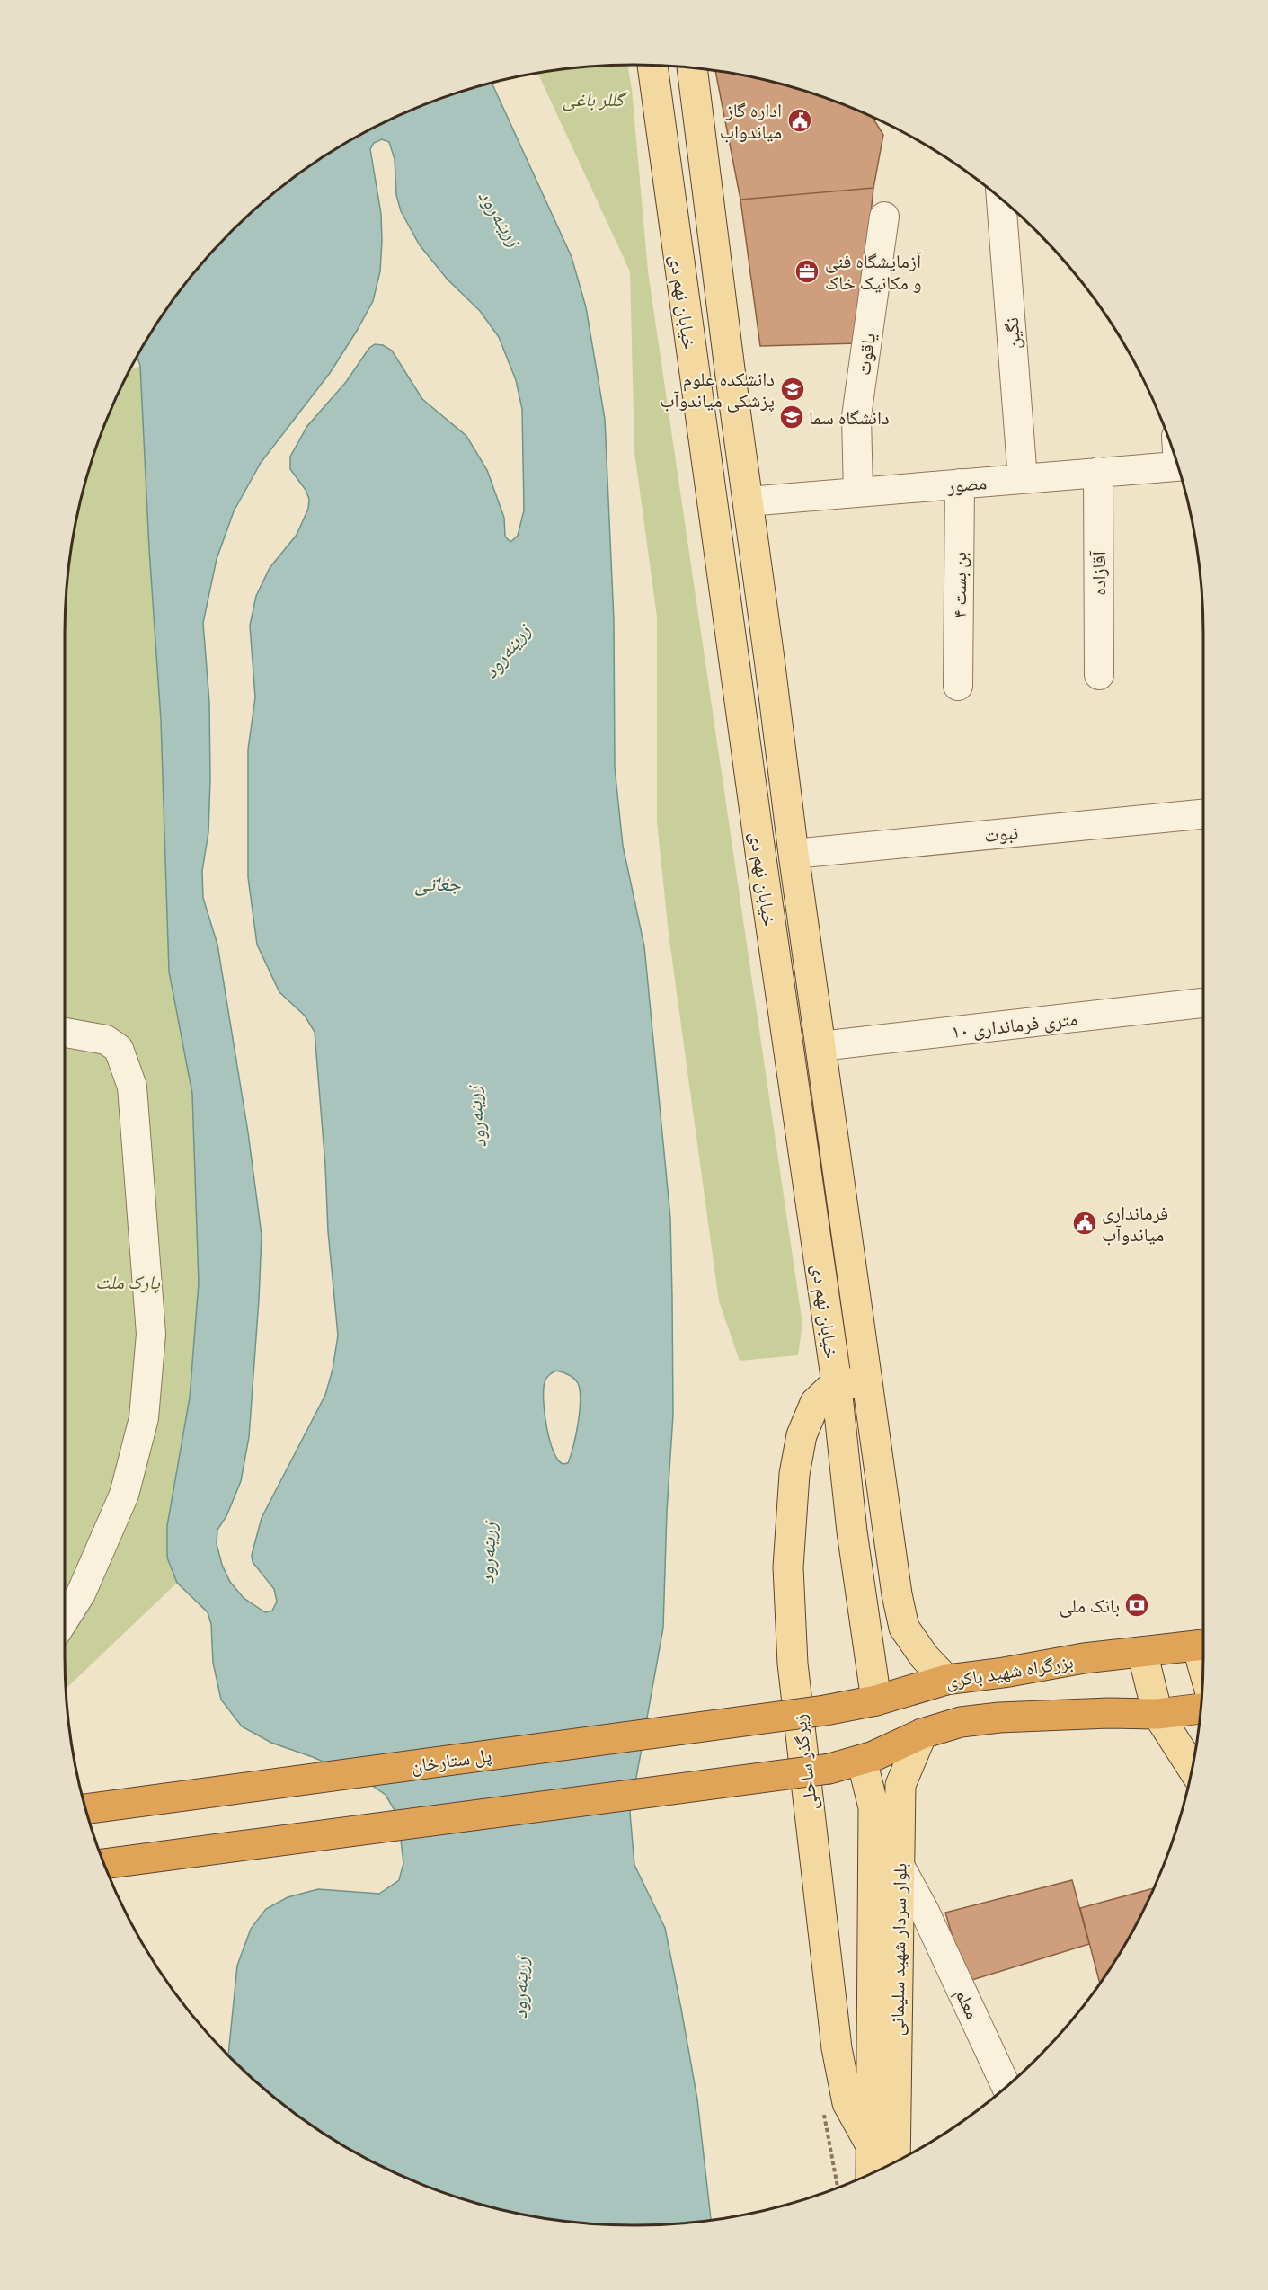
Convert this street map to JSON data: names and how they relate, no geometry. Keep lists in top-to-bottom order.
{
  "streets": {
    "highway": ["بزرگراه شهید باکری", "پل ستارخان"],
    "main road": ["خیابان نهم دی", "زیرگذر ساحلی", "بلوار سردار شهید سلیمانی"],
    "street": [
      "نگین",
      "یاقوت",
      "مصور",
      "آقازاده",
      "بن بست ۴",
      "نبوت",
      "۱۰ متری فرمانداری",
      "معلم"
    ]
  },
  "crossings": [
    ["خیابان نهم دی", "مصور"],
    ["خیابان نهم دی", "نبوت"],
    ["خیابان نهم دی", "۱۰ متری فرمانداری"],
    ["خیابان نهم دی", "بزرگراه شهید باکری"],
    ["خیابان نهم دی", "زیرگذر ساحلی"],
    ["نگین", "مصور"],
    ["یاقوت", "مصور"],
    ["مصور", "آقازاده"],
    ["مصور", "بن بست ۴"],
    ["بزرگراه شهید باکری", "پل ستارخان"],
    ["زیرگذر ساحلی", "بلوار سردار شهید سلیمانی"],
    ["بلوار سردار شهید سلیمانی", "معلم"]
  ],
  "water": ["زرینه‌رود", "جغاتی"],
  "parks": ["گللر باغی", "پارک ملت"],
  "places": {
    "public building": ["اداره گاز میاندواب", "فرمانداری میاندوآب"],
    "office": ["آزمایشگاه فنی و مکانیک خاک"],
    "school or university": ["دانشکده علوم پزشکی میاندوآب", "دانشگاه سما"],
    "bank": ["بانک ملی"]
  }
}
